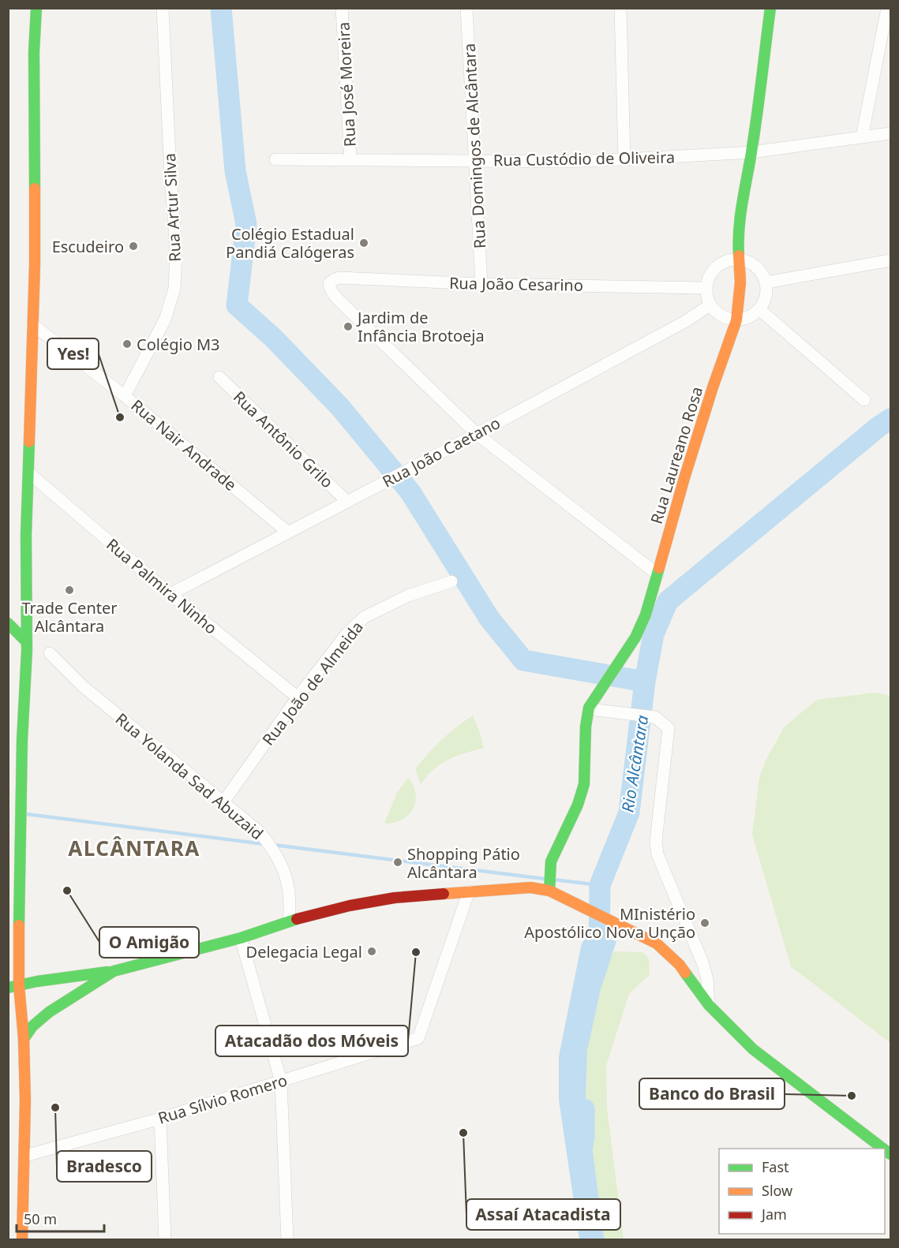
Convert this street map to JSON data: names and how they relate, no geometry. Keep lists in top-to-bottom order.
{
  "streets": {
    "main road": ["Rua Laureano Rosa"],
    "street": [
      "Rua José Moreira",
      "Rua Domingos de Alcântara",
      "Rua Custódio de Oliveira",
      "Rua Artur Silva",
      "Rua João Cesarino",
      "Rua Antônio Grilo",
      "Rua Nair Andrade",
      "Rua João Caetano",
      "Rua Palmira Ninho",
      "Rua João de Almeida",
      "Rua Yolanda Sad Abuzaid",
      "Rua Sílvio Romero"
    ]
  },
  "crossings": [
    ["Rua José Moreira", "Rua Custódio de Oliveira"],
    ["Rua Domingos de Alcântara", "Rua Custódio de Oliveira"],
    ["Rua Domingos de Alcântara", "Rua João Cesarino"],
    ["Rua Custódio de Oliveira", "Rua Laureano Rosa"],
    ["Rua Artur Silva", "Rua Nair Andrade"],
    ["Rua João Cesarino", "Rua João Caetano"],
    ["Rua Antônio Grilo", "Rua João Caetano"],
    ["Rua Nair Andrade", "Rua João Caetano"],
    ["Rua João Caetano", "Rua Palmira Ninho"],
    ["Rua Palmira Ninho", "Rua João de Almeida"],
    ["Rua João de Almeida", "Rua Yolanda Sad Abuzaid"]
  ],
  "districts": ["ALCÂNTARA"],
  "water": ["Rio Alcântara"],
  "places": [
    "Colégio Estadual Pandiá Calógeras",
    "Escudeiro",
    "Jardim de Infância Brotoeja",
    "Colégio M3",
    "Yes!",
    "Trade Center Alcântara",
    "Shopping Pátio Alcântara",
    "O Amigão",
    "MInistério Apostólico Nova Unção",
    "Delegacia Legal",
    "Atacadão dos Móveis",
    "Banco do Brasil",
    "Bradesco",
    "Assaí Atacadista"
  ],
  "legend": ["Fast", "Slow", "Jam"],
  "scale_bar": "50 m"
}
